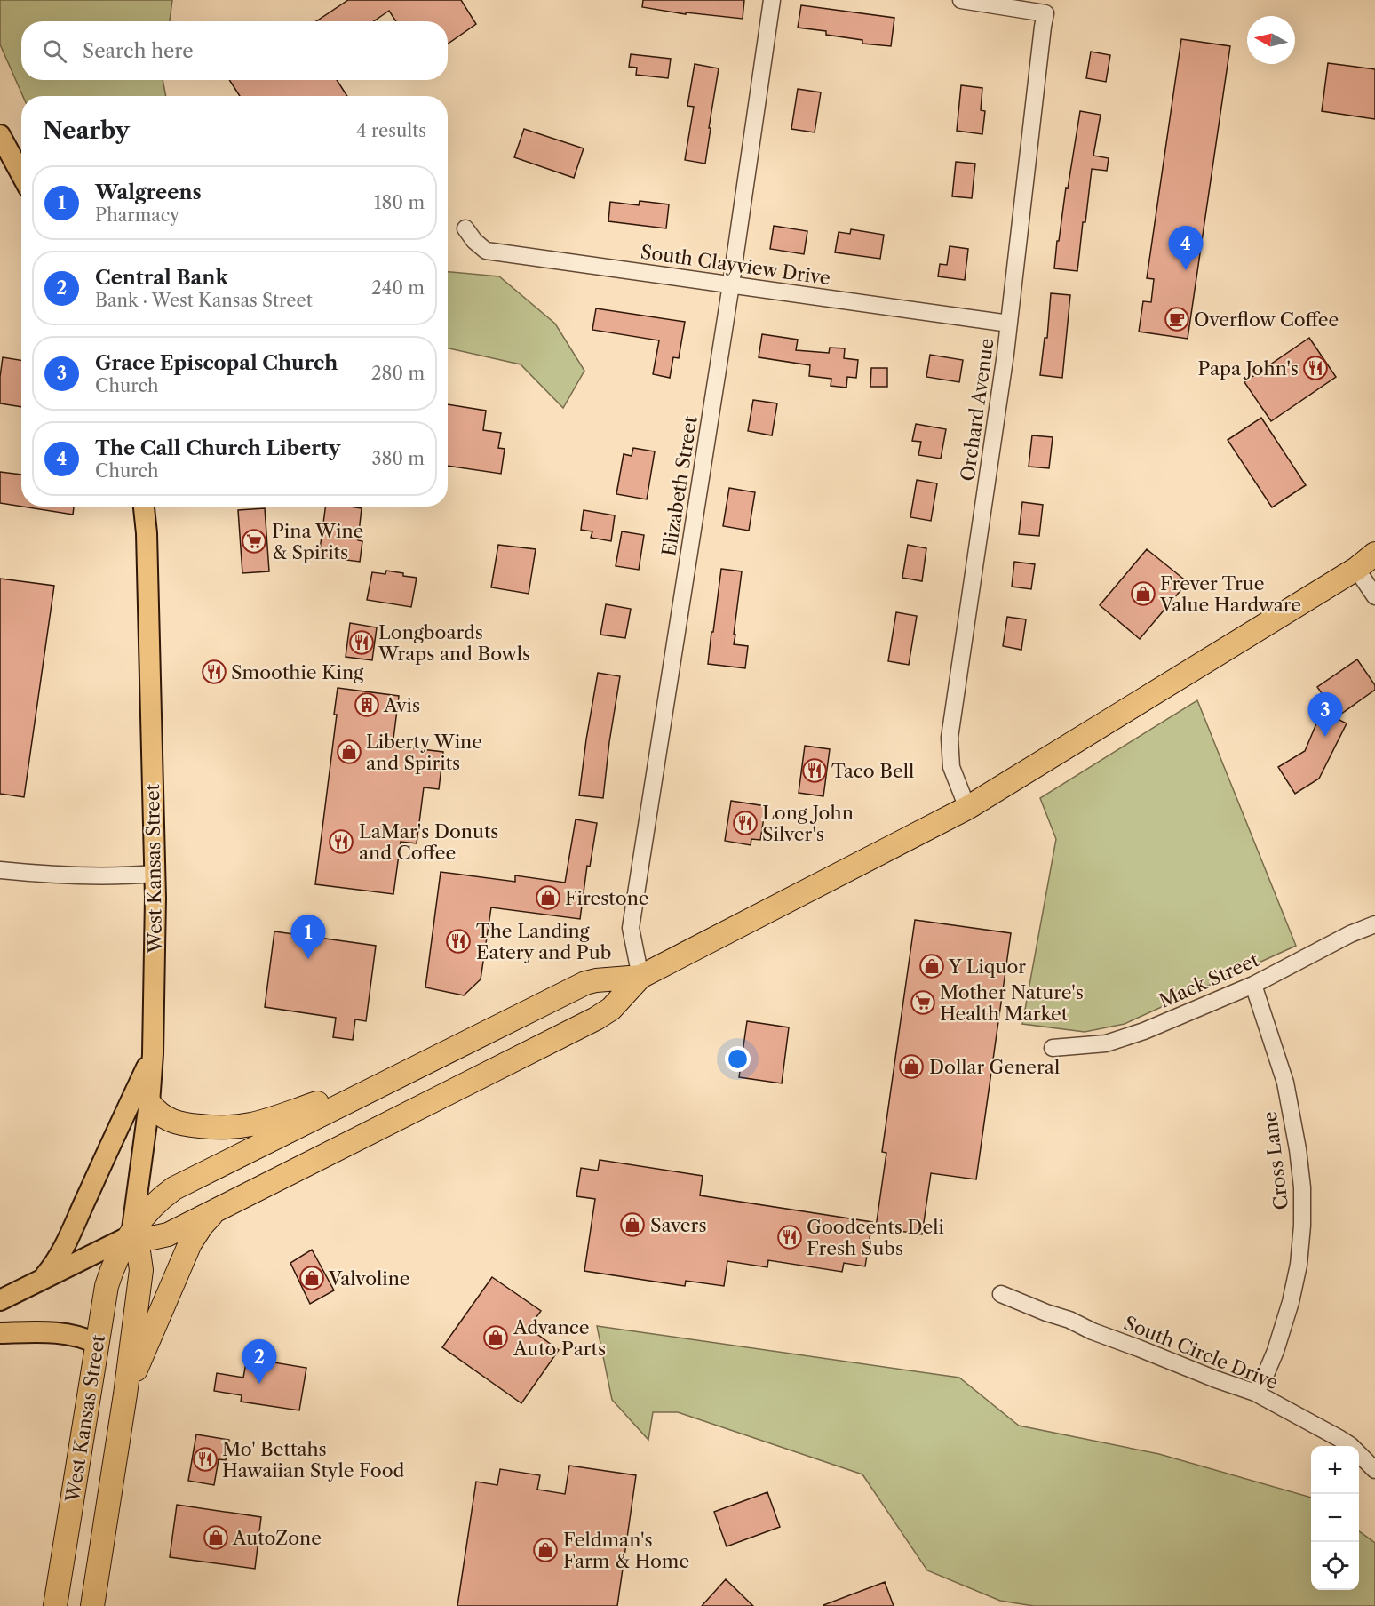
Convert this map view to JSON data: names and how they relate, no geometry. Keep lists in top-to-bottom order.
{
  "streets": {
    "highway": ["West Kansas Street"],
    "street": [
      "South Clayview Drive",
      "Orchard Avenue",
      "Elizabeth Street",
      "Mack Street",
      "Cross Lane",
      "South Circle Drive"
    ]
  },
  "crossings": [
    ["South Clayview Drive", "Orchard Avenue"],
    ["South Clayview Drive", "Elizabeth Street"],
    ["Mack Street", "Cross Lane"],
    ["Cross Lane", "South Circle Drive"]
  ],
  "places": {
    "cafe": ["Overflow Coffee"],
    "restaurant": [
      "Papa John's",
      "Longboards Wraps and Bowls",
      "Smoothie King",
      "Taco Bell",
      "Long John Silver's",
      "LaMar's Donuts and Coffee",
      "The Landing Eatery and Pub",
      "Goodcents Deli Fresh Subs",
      "Mo' Bettahs Hawaiian Style Food"
    ],
    "supermarket": ["Pina Wine & Spirits", "Mother Nature's Health Market"],
    "shop": [
      "Frever True Value Hardware",
      "Liberty Wine and Spirits",
      "Firestone",
      "Y Liquor",
      "Dollar General",
      "Savers",
      "Valvoline",
      "Advance Auto Parts",
      "AutoZone",
      "Feldman's Farm & Home"
    ],
    "building": ["Avis"]
  },
  "north": "left",
  "page": {
    "search": "Search here",
    "heading": ["Nearby", "4 results"],
    "list": [
      {
        "mark": "1",
        "name": "Walgreens",
        "note": "Pharmacy",
        "value": "180 m"
      },
      {
        "mark": "2",
        "name": "Central Bank",
        "note": "Bank · West Kansas Street",
        "value": "240 m"
      },
      {
        "mark": "3",
        "name": "Grace Episcopal Church",
        "note": "Church",
        "value": "280 m"
      },
      {
        "mark": "4",
        "name": "The Call Church Liberty",
        "note": "Church",
        "value": "380 m"
      }
    ],
    "pins": [
      "4",
      "3",
      "1",
      "2"
    ],
    "map_buttons": ["+", "−"]
  }
}
